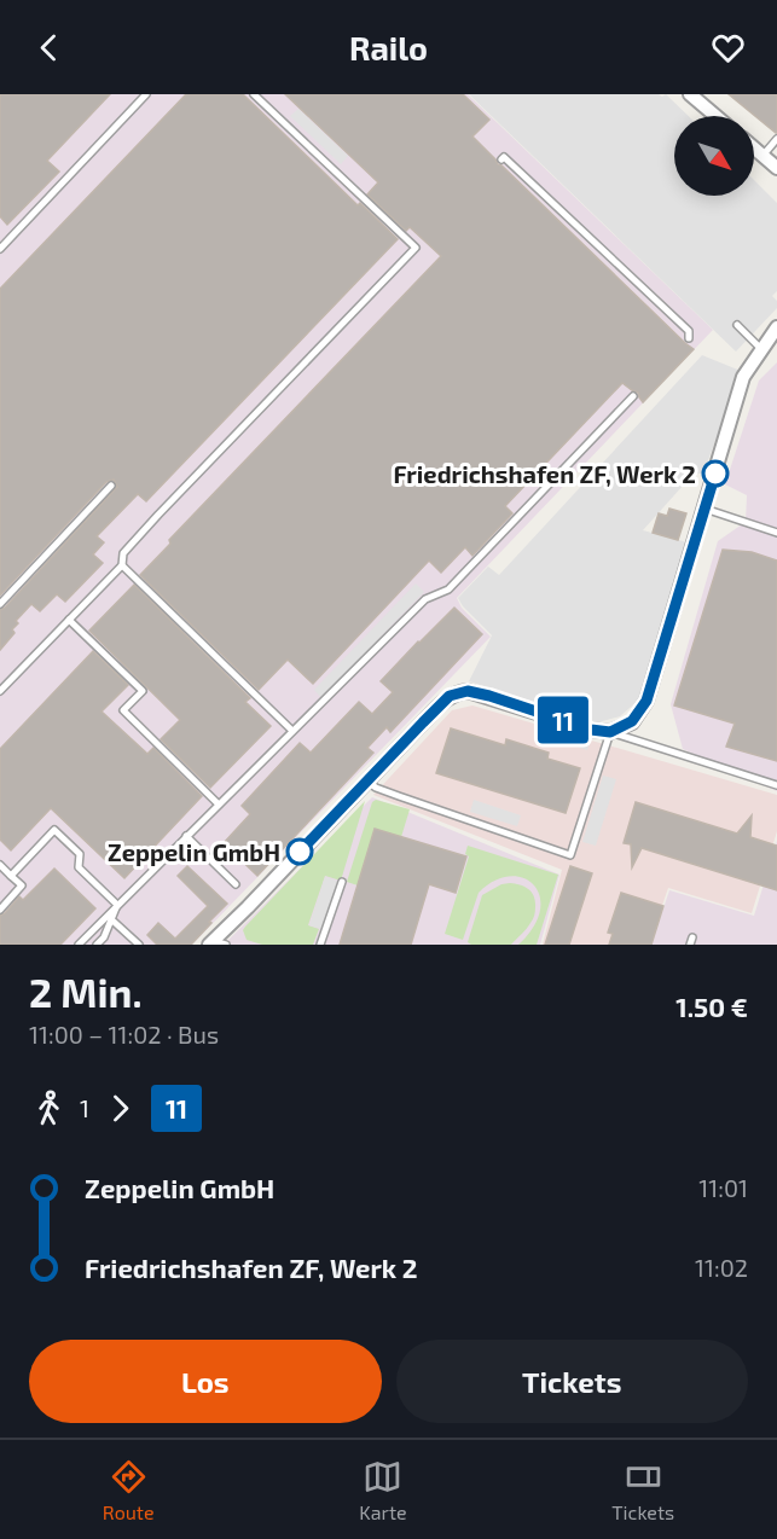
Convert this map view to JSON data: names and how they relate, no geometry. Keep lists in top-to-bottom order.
{
  "places": ["Friedrichshafen ZF, Werk 2", "Zeppelin GmbH"],
  "lines": ["bus line 11"],
  "north": "bottom right",
  "page": {
    "header": "Railo",
    "on_map": "11",
    "heading": ["2 Min.", "11:00 – 11:02 · Bus", "1.50 €"],
    "legs": ["1", "11"],
    "list": [
      {
        "name": "Zeppelin GmbH",
        "value": "11:01"
      },
      {
        "name": "Friedrichshafen ZF, Werk 2",
        "value": "11:02"
      }
    ],
    "buttons": ["Los", "Tickets"],
    "tabs": ["Route", "Karte", "Tickets"]
  }
}
